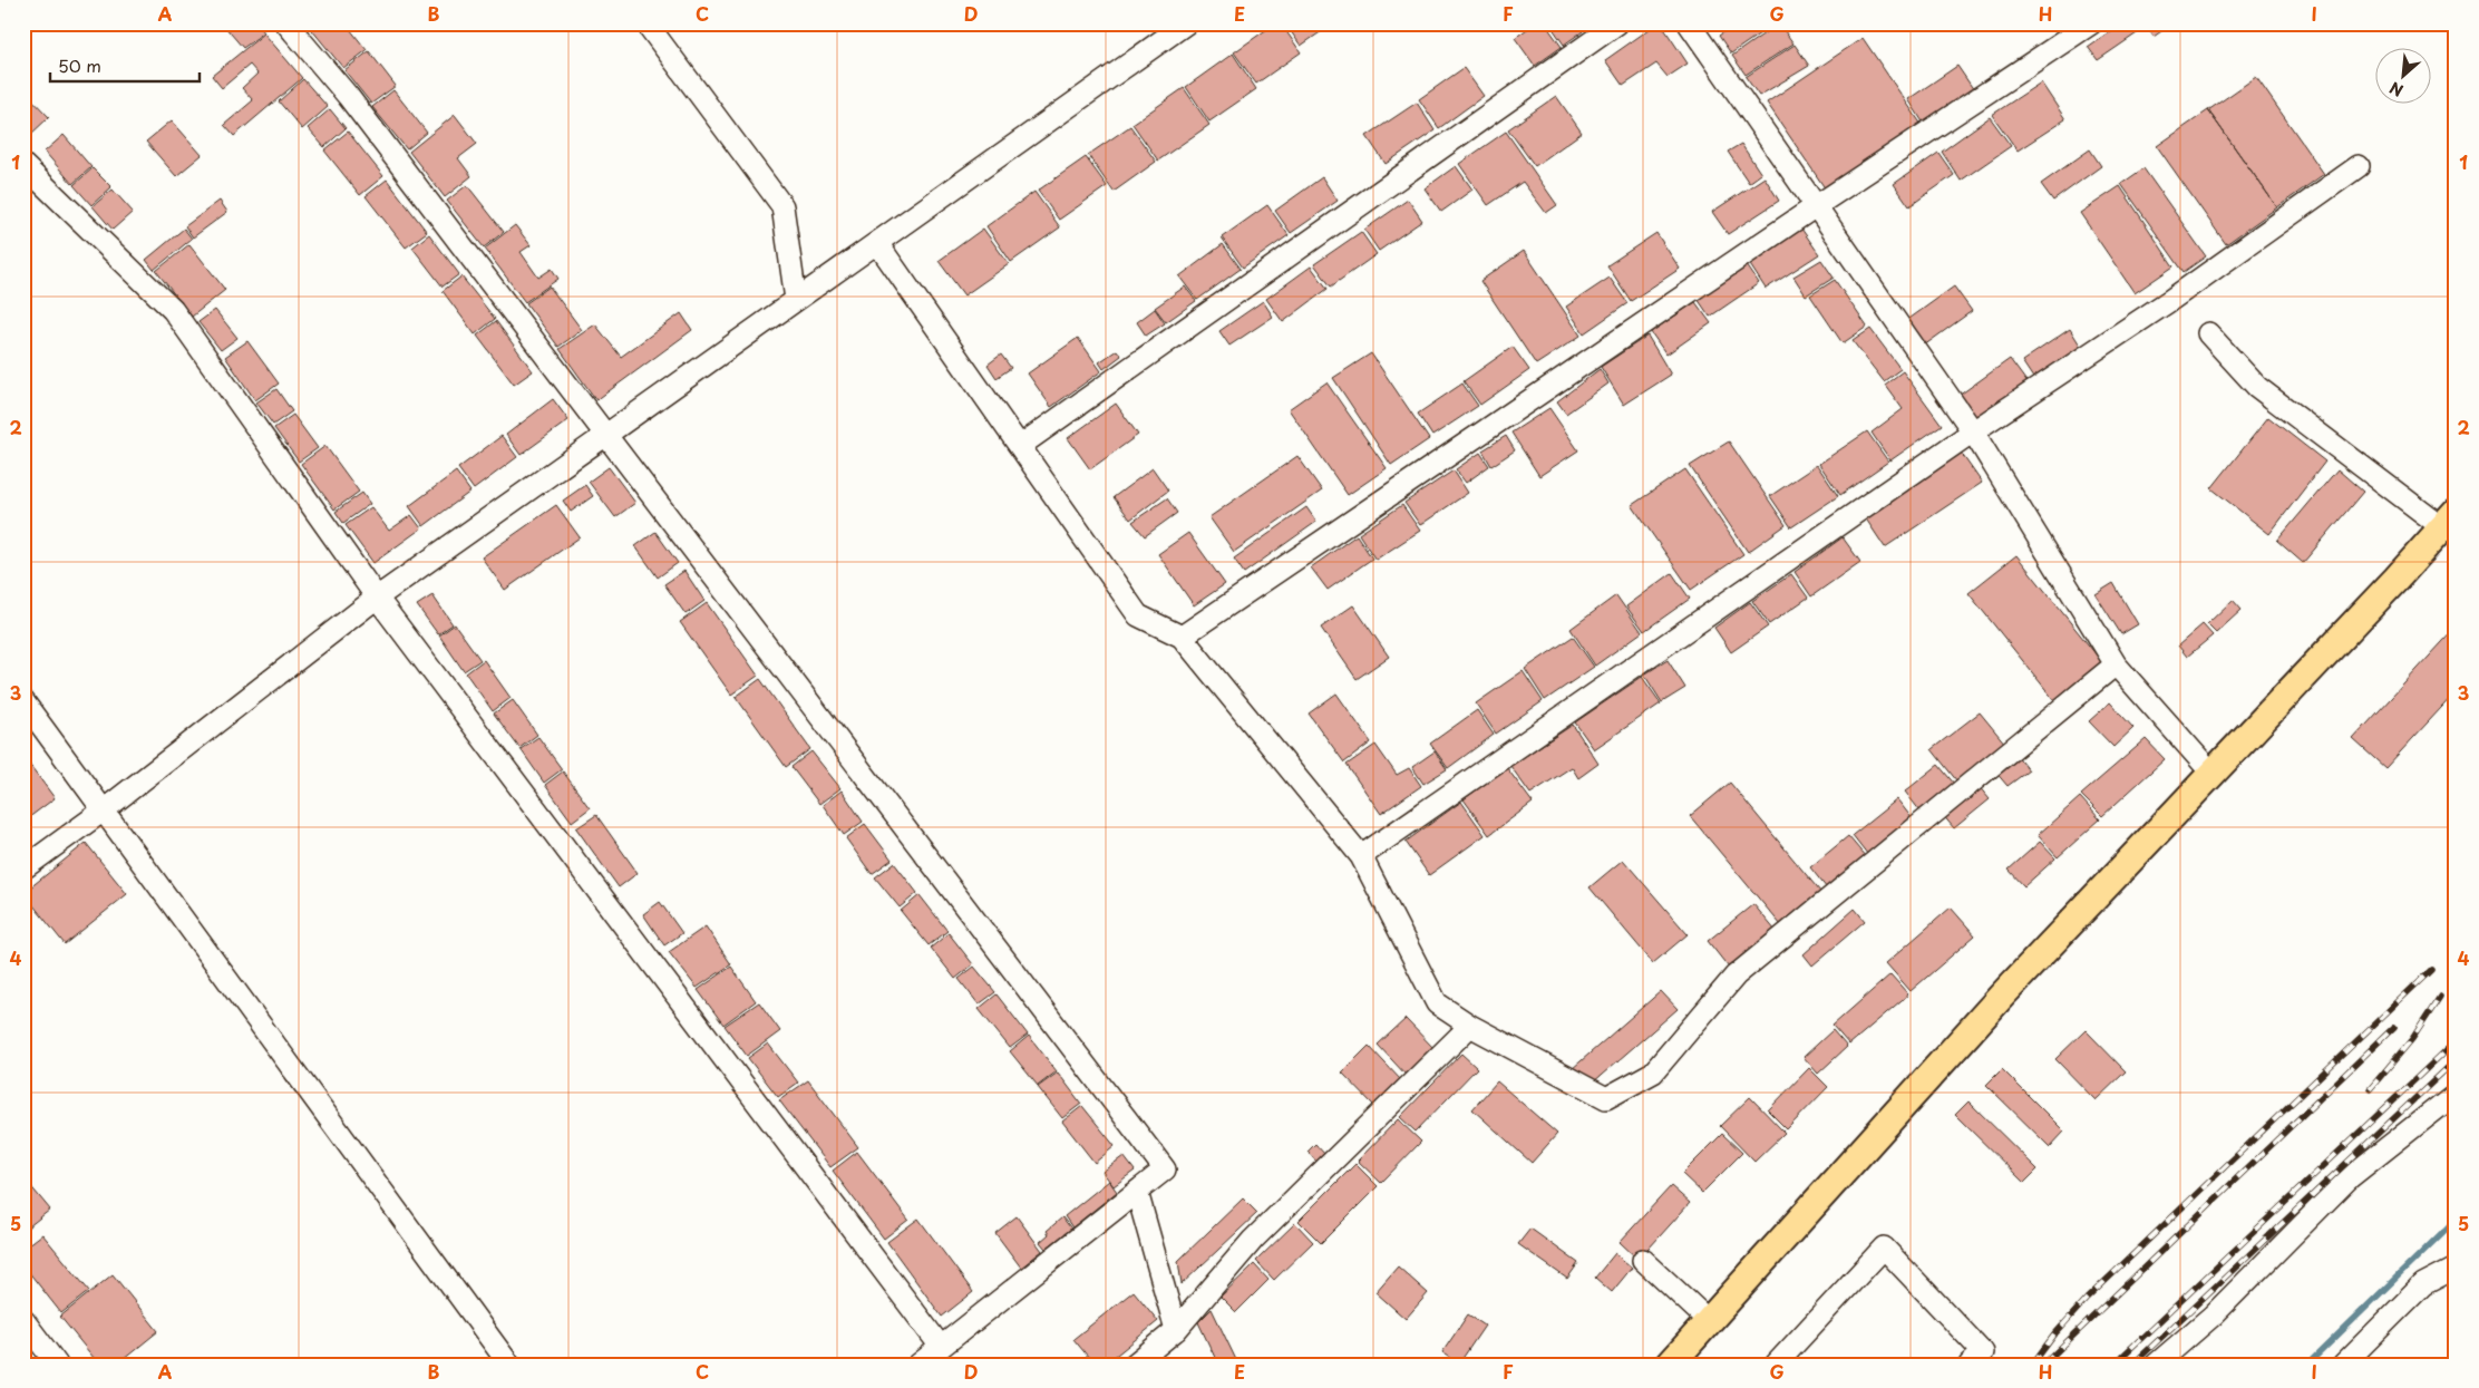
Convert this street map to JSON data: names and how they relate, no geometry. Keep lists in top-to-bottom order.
{
  "scale_bar": "50 m",
  "north": "bottom left",
  "grid": {
    "columns": [
      "A",
      "B",
      "C",
      "D",
      "E",
      "F",
      "G",
      "H",
      "I"
    ],
    "rows": [
      "1",
      "2",
      "3",
      "4",
      "5"
    ]
  }
}
